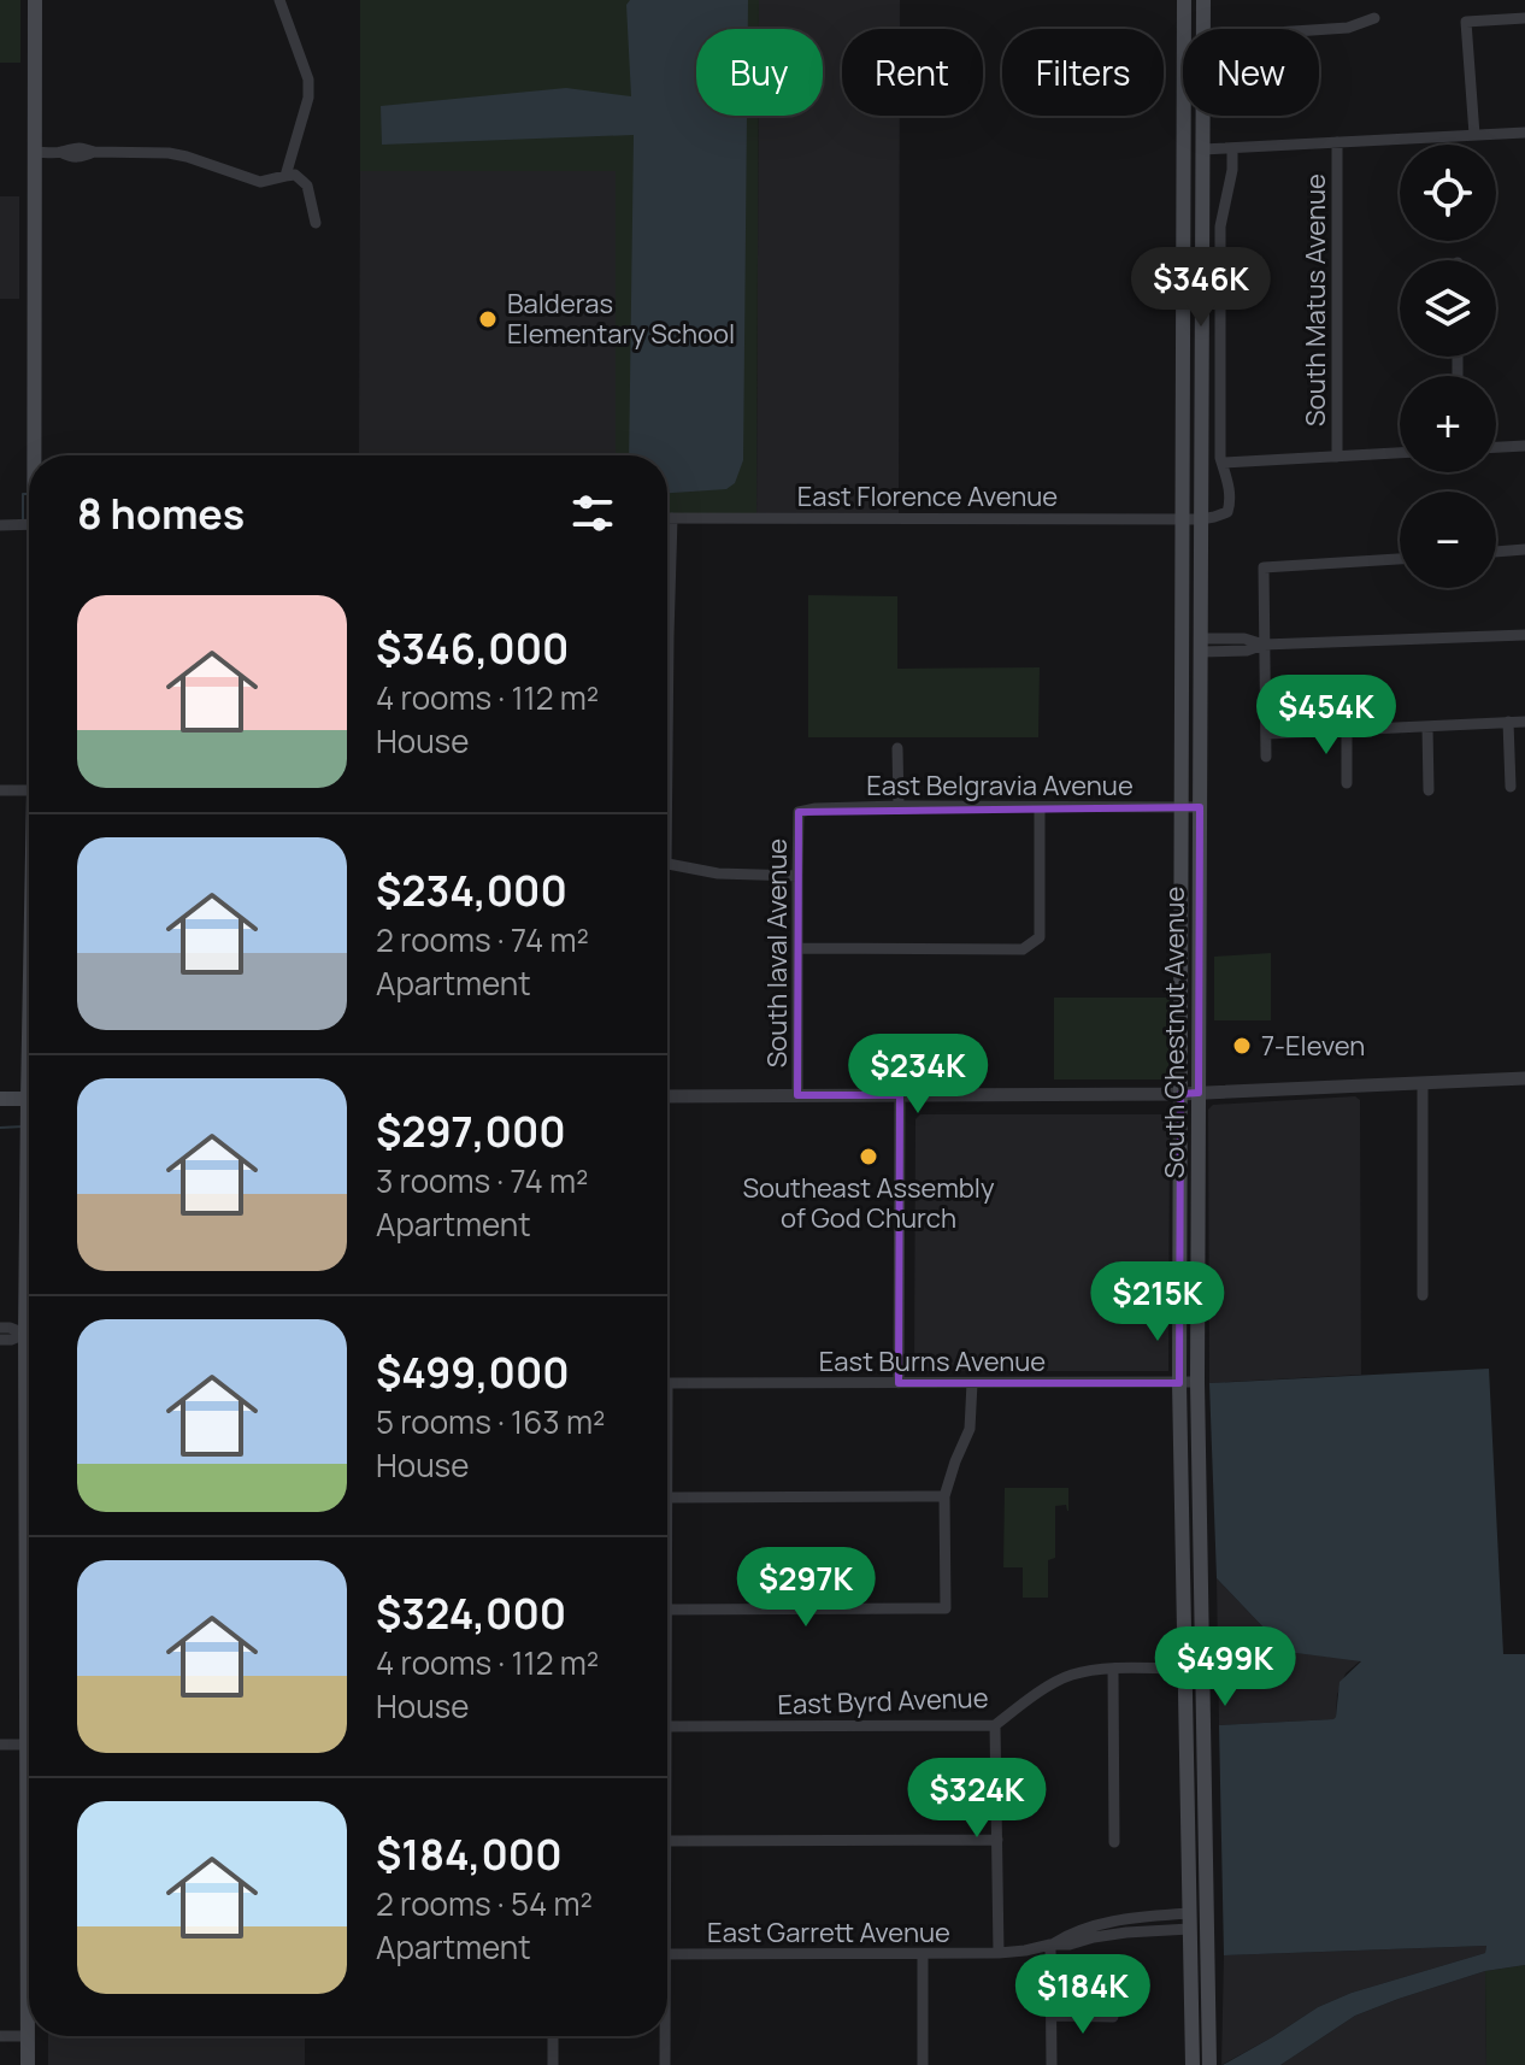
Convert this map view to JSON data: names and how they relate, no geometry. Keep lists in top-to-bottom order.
{
  "streets": {
    "main road": ["South Chestnut Avenue"],
    "street": [
      "South Matus Avenue",
      "East Florence Avenue",
      "East Belgravia Avenue",
      "South laval Avenue",
      "East Burns Avenue",
      "East Byrd Avenue",
      "East Garrett Avenue"
    ]
  },
  "crossings": [
    ["East Florence Avenue", "South Chestnut Avenue"],
    ["East Belgravia Avenue", "South laval Avenue"],
    ["East Belgravia Avenue", "South Chestnut Avenue"],
    ["South Chestnut Avenue", "East Burns Avenue"],
    ["South Chestnut Avenue", "East Byrd Avenue"],
    ["South Chestnut Avenue", "East Garrett Avenue"]
  ],
  "places": ["Balderas Elementary School", "7-Eleven", "Southeast Assembly of God Church"],
  "page": {
    "chip": [
      "Buy",
      "Rent",
      "Filters",
      "New"
    ],
    "map_buttons": ["+", "−"],
    "price": [
      "$346K",
      "$454K",
      "$234K",
      "$215K",
      "$297K",
      "$499K",
      "$324K",
      "$184K"
    ],
    "heading": "8 homes",
    "list": [
      {
        "name": "$346,000",
        "note": "4 rooms · 112 m² · House"
      },
      {
        "name": "$234,000",
        "note": "2 rooms · 74 m² · Apartment"
      },
      {
        "name": "$297,000",
        "note": "3 rooms · 74 m² · Apartment"
      },
      {
        "name": "$499,000",
        "note": "5 rooms · 163 m² · House"
      },
      {
        "name": "$324,000",
        "note": "4 rooms · 112 m² · House"
      },
      {
        "name": "$184,000",
        "note": "2 rooms · 54 m² · Apartment"
      }
    ]
  }
}
